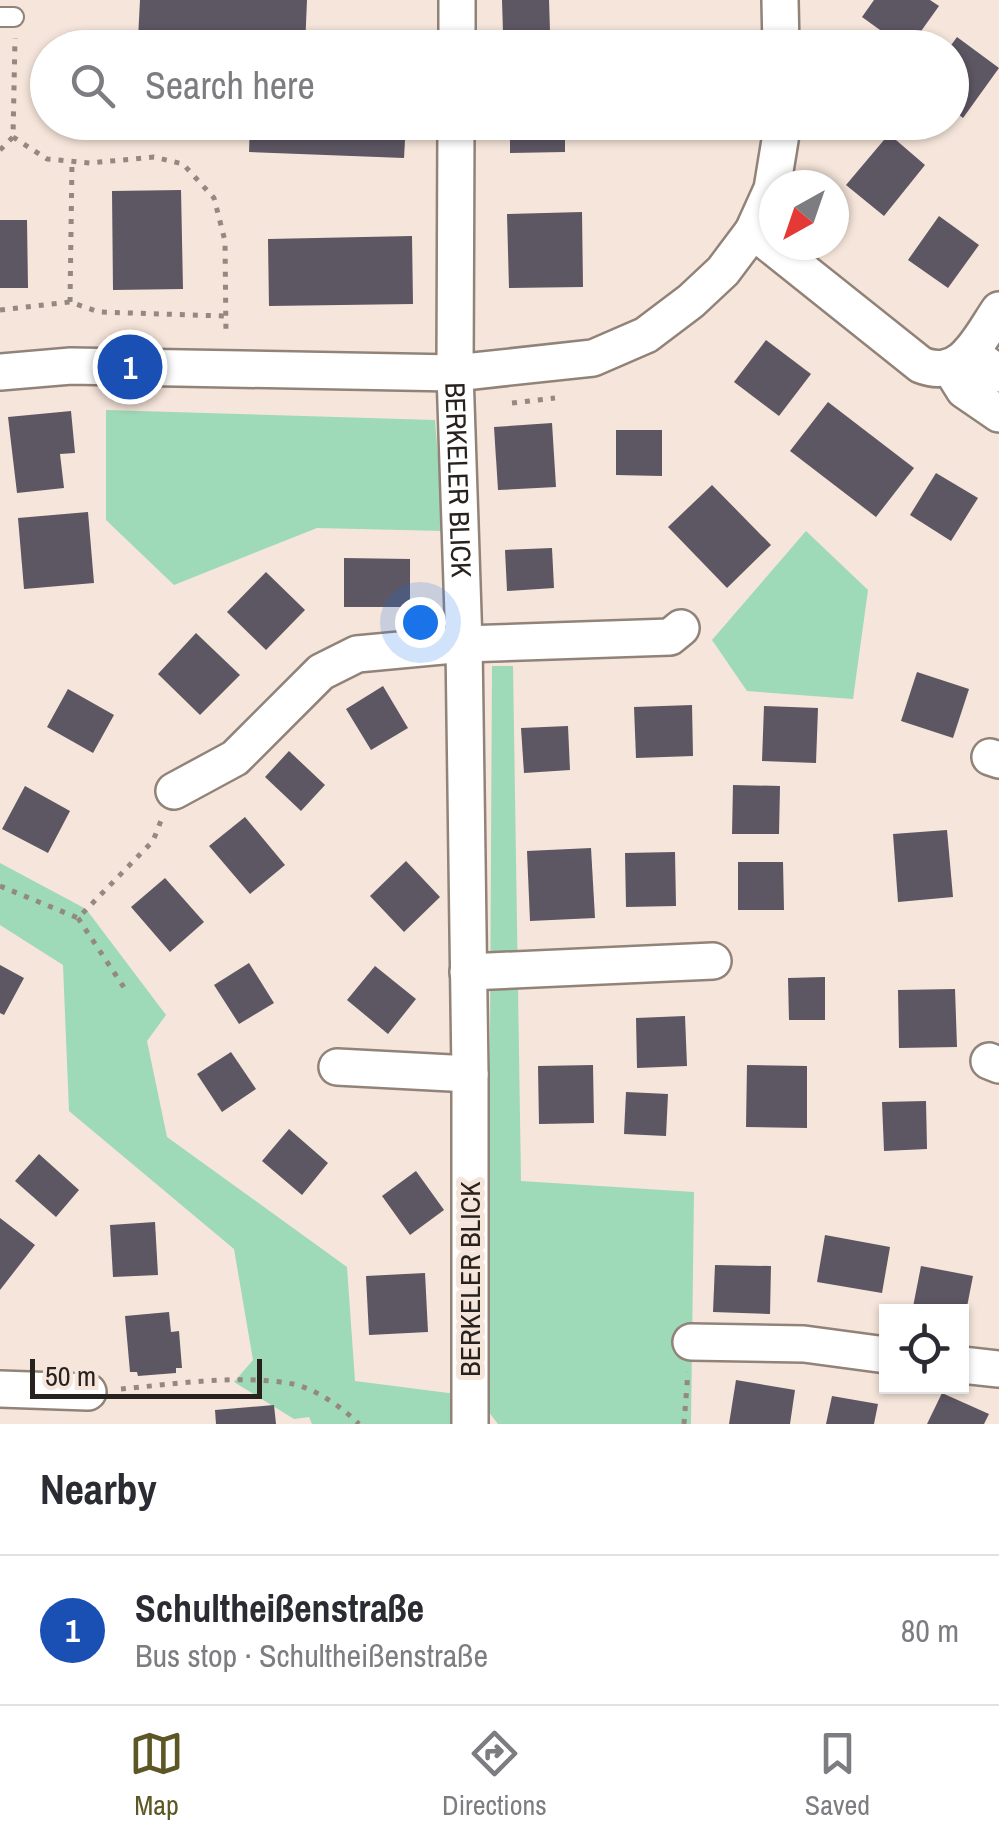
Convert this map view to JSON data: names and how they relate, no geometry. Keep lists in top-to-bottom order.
{
  "streets": {
    "street": ["BERKELER BLICK"]
  },
  "scale_bar": "50 m",
  "north": "bottom left",
  "page": {
    "search": "Search here",
    "pins": "1",
    "scale": "50 m",
    "heading": "Nearby",
    "list": [
      {
        "mark": "1",
        "name": "Schultheißenstraße",
        "note": "Bus stop · Schultheißenstraße",
        "value": "80 m"
      }
    ],
    "nav": ["Map", "Directions", "Saved"]
  }
}
